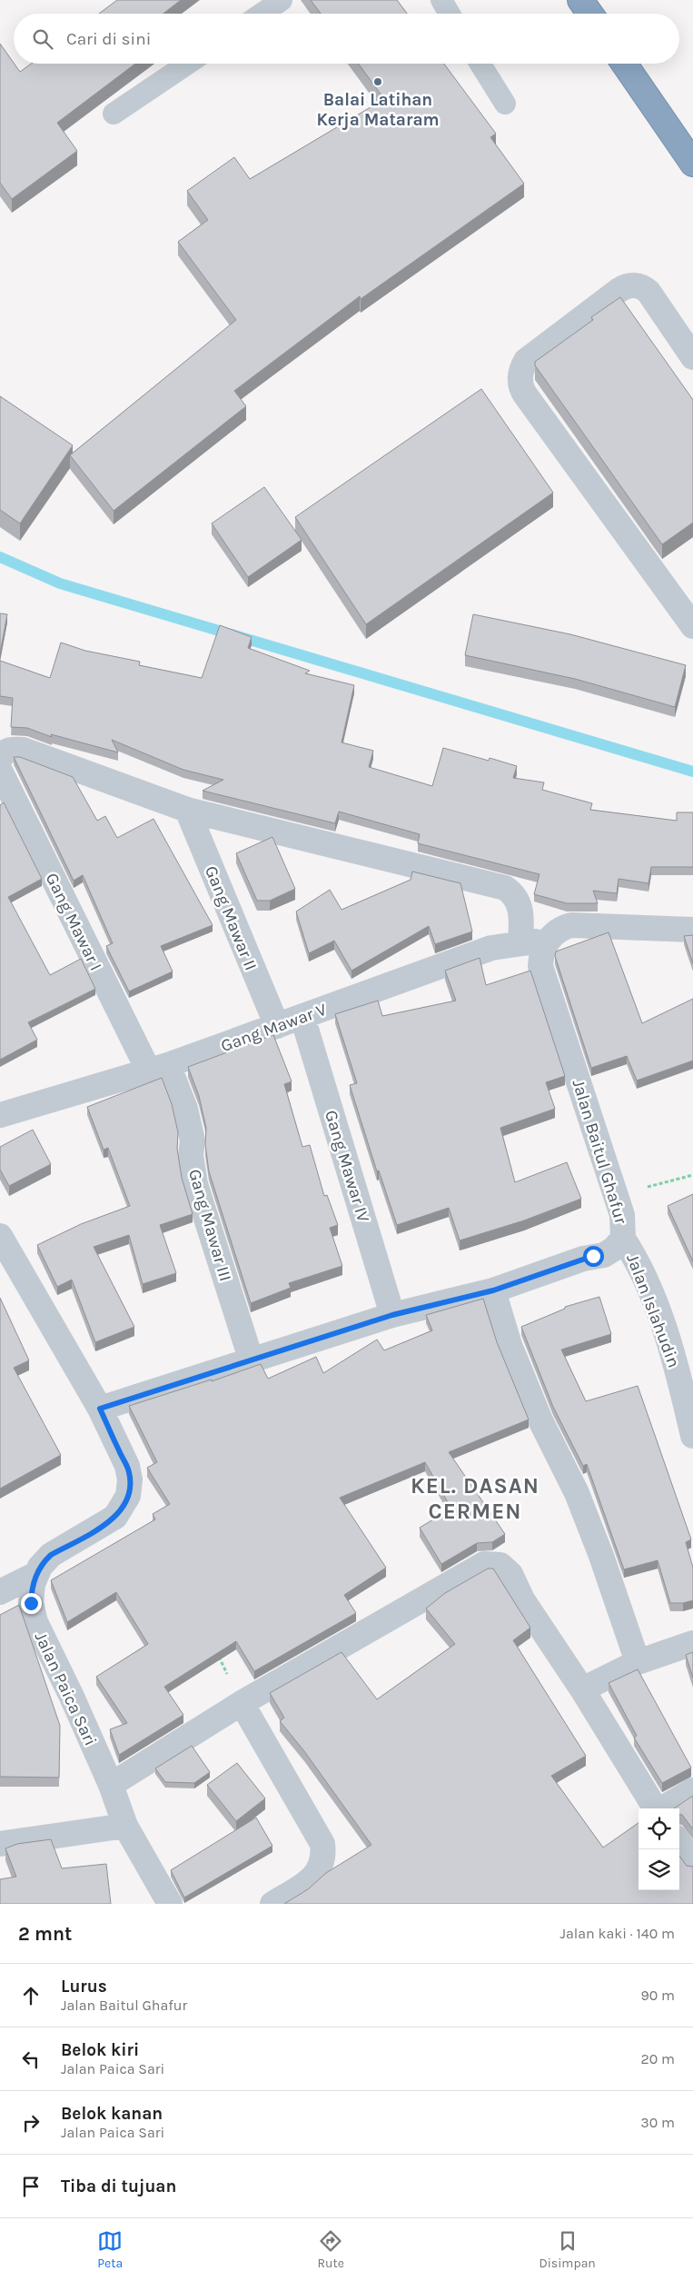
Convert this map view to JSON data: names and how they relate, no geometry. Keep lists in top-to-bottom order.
{
  "streets": {
    "street": [
      "Gang Mawar II",
      "Gang Mawar I",
      "Gang Mawar V",
      "Jalan Baitul Ghafur",
      "Gang Mawar IV",
      "Gang Mawar III",
      "Jalan Islahudin",
      "Jalan Paica Sari"
    ]
  },
  "crossings": [
    ["Gang Mawar II", "Gang Mawar V"],
    ["Gang Mawar I", "Gang Mawar V"],
    ["Gang Mawar I", "Gang Mawar III"],
    ["Gang Mawar V", "Jalan Baitul Ghafur"],
    ["Gang Mawar V", "Gang Mawar IV"],
    ["Gang Mawar V", "Gang Mawar III"],
    ["Jalan Baitul Ghafur", "Gang Mawar IV"],
    ["Jalan Baitul Ghafur", "Gang Mawar III"],
    ["Jalan Baitul Ghafur", "Jalan Islahudin"],
    ["Jalan Baitul Ghafur", "Jalan Paica Sari"]
  ],
  "districts": ["KEL. DASAN CERMEN"],
  "places": ["Balai Latihan Kerja Mataram"],
  "page": {
    "search": "Cari di sini",
    "heading": ["2 mnt", "Jalan kaki · 140 m"],
    "list": [
      ["Lurus", "Jalan Baitul Ghafur", "90 m"],
      ["Belok kiri", "Jalan Paica Sari", "20 m"],
      ["Belok kanan", "Jalan Paica Sari", "30 m"],
      "Tiba di tujuan"
    ],
    "nav": ["Peta", "Rute", "Disimpan"]
  }
}
